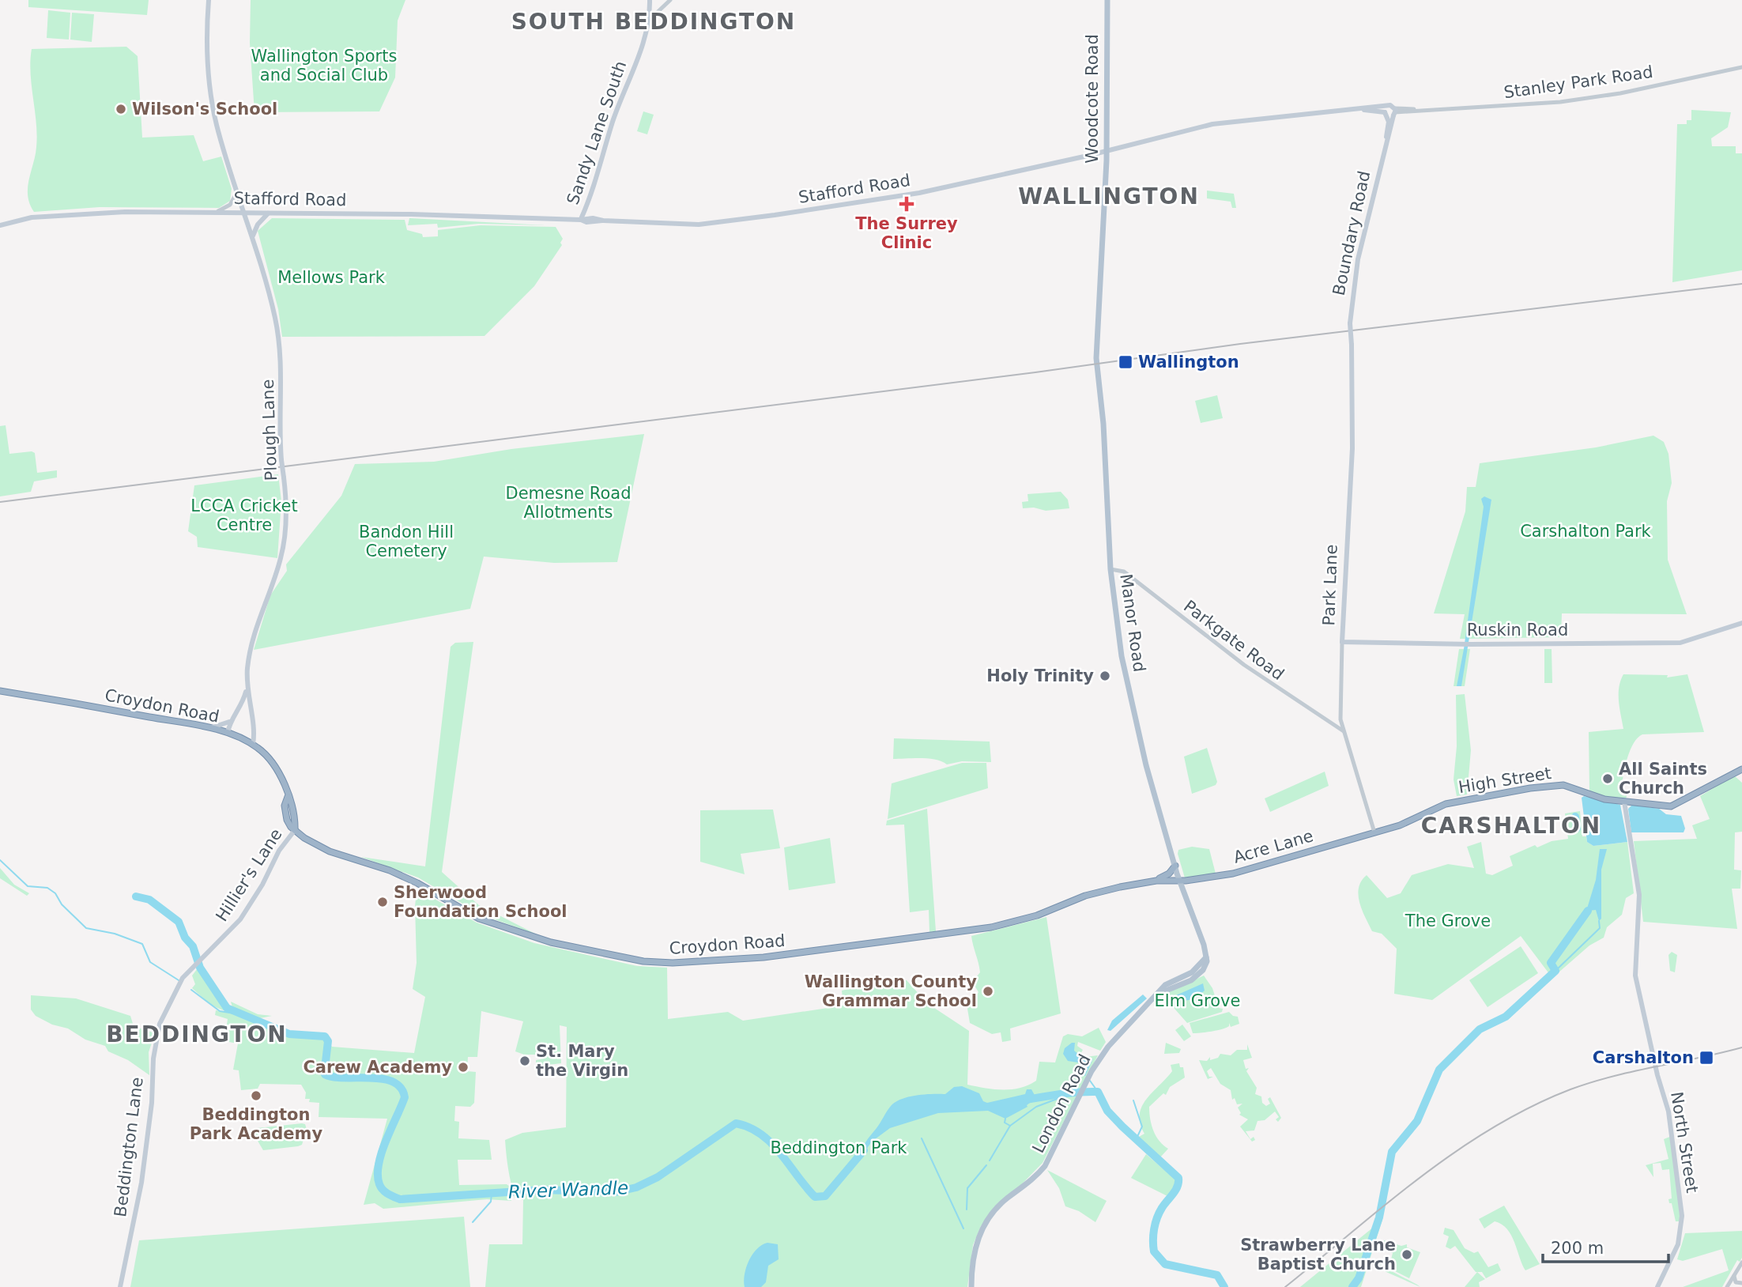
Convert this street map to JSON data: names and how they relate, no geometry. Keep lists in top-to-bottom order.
{
  "streets": {
    "highway": ["Croydon Road", "High Street", "Acre Lane"],
    "main road": [
      "Stanley Park Road",
      "Woodcote Road",
      "Sandy Lane South",
      "Stafford Road",
      "Boundary Road",
      "Plough Lane",
      "Park Lane",
      "Manor Road",
      "Ruskin Road",
      "Hillier's Lane",
      "London Road",
      "North Street",
      "Beddington Lane"
    ],
    "street": ["Parkgate Road"]
  },
  "crossings": [
    ["Stanley Park Road", "Woodcote Road"],
    ["Stanley Park Road", "Stafford Road"],
    ["Stanley Park Road", "Boundary Road"],
    ["Woodcote Road", "Stafford Road"],
    ["Woodcote Road", "Manor Road"],
    ["Sandy Lane South", "Stafford Road"],
    ["Stafford Road", "Plough Lane"],
    ["Boundary Road", "Park Lane"],
    ["Plough Lane", "Croydon Road"],
    ["Park Lane", "Ruskin Road"],
    ["Park Lane", "Parkgate Road"],
    ["Park Lane", "High Street"],
    ["Park Lane", "Acre Lane"],
    ["Manor Road", "Parkgate Road"],
    ["Manor Road", "Croydon Road"],
    ["Manor Road", "Acre Lane"],
    ["Manor Road", "London Road"],
    ["Croydon Road", "Acre Lane"],
    ["Croydon Road", "Hillier's Lane"],
    ["High Street", "Acre Lane"],
    ["High Street", "North Street"],
    ["Hillier's Lane", "Beddington Lane"]
  ],
  "districts": [
    "SOUTH BEDDINGTON",
    "WALLINGTON",
    "CARSHALTON",
    "BEDDINGTON"
  ],
  "water": ["River Wandle"],
  "parks": [
    "Wallington Sports and Social Club",
    "Mellows Park",
    "Demesne Road Allotments",
    "LCCA Cricket Centre",
    "Carshalton Park",
    "Bandon Hill Cemetery",
    "The Grove",
    "Elm Grove",
    "Beddington Park"
  ],
  "places": {
    "other": [
      "Wilson's School",
      "Holy Trinity",
      "All Saints Church",
      "Sherwood Foundation School",
      "Wallington County Grammar School",
      "St. Mary the Virgin",
      "Carew Academy",
      "Beddington Park Academy",
      "Strawberry Lane Baptist Church"
    ],
    "health": ["The Surrey Clinic"],
    "transit": ["Wallington", "Carshalton"]
  },
  "scale_bar": "200 m"
}
